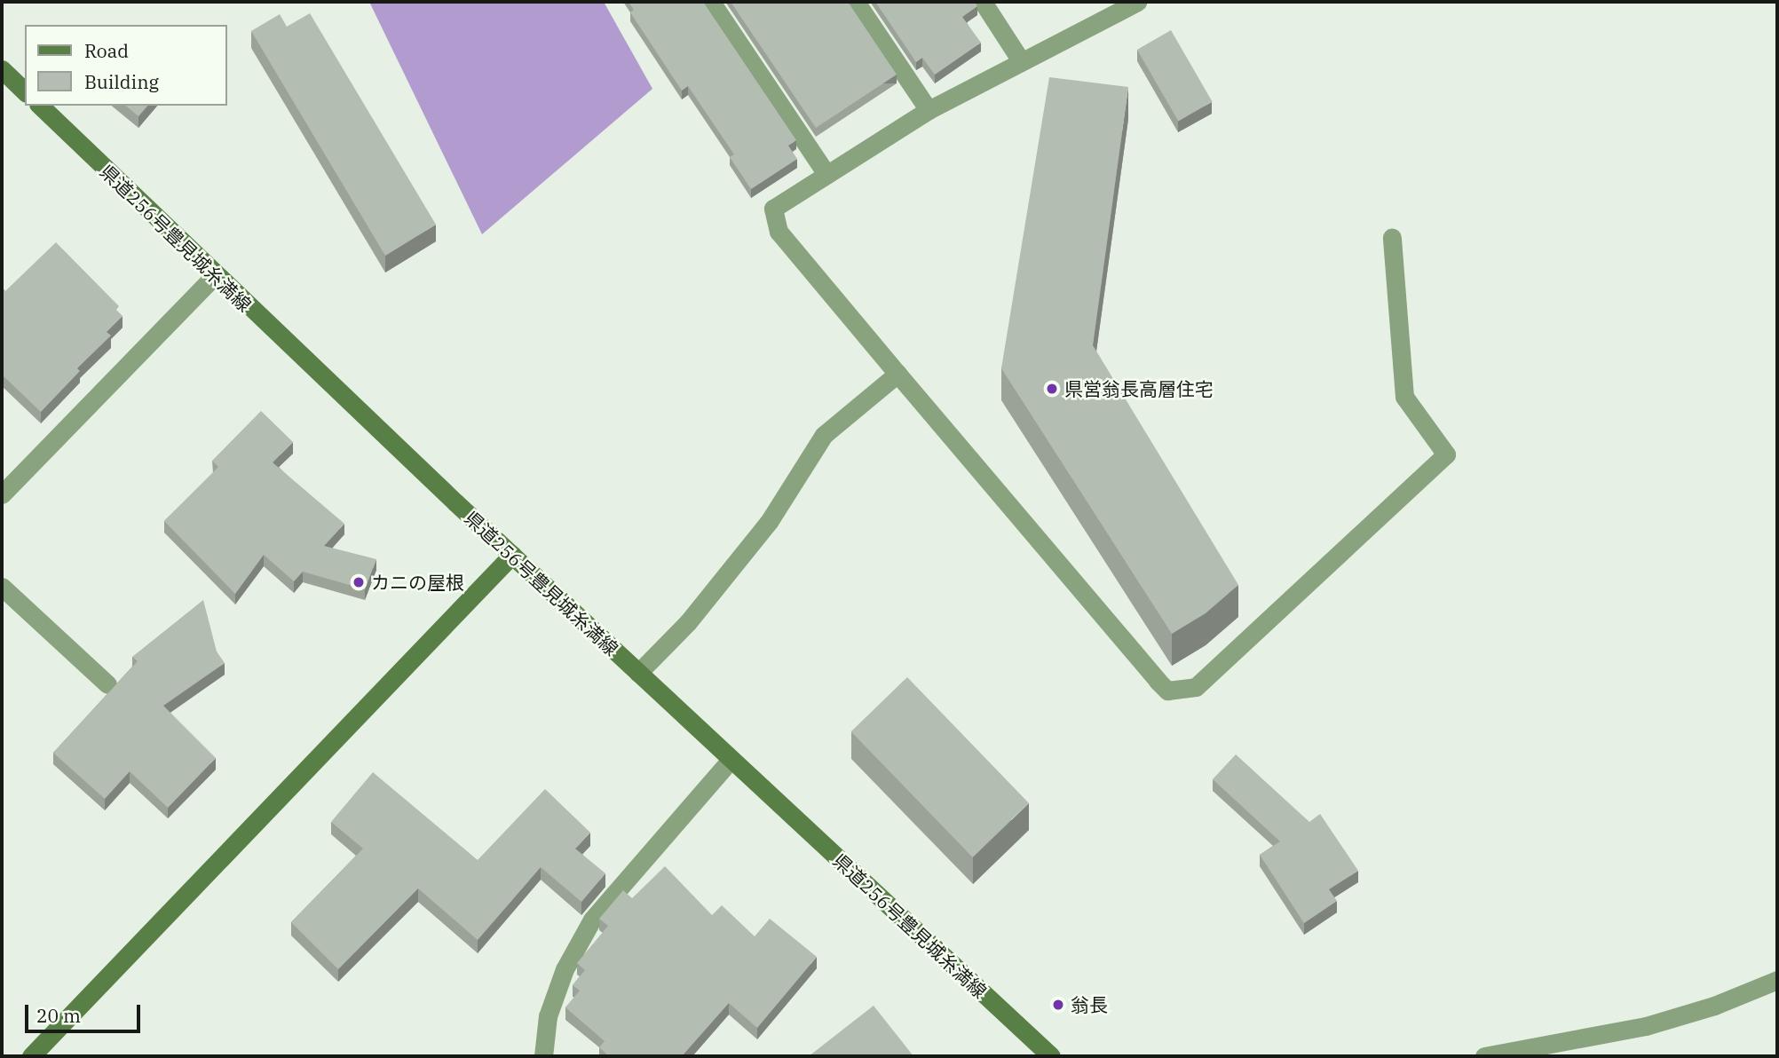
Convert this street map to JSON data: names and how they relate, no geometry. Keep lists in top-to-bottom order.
{
  "streets": {
    "main road": ["県道256号豊見城糸満線"]
  },
  "places": ["県営翁長高層住宅", "カニの屋根", "翁長"],
  "legend": ["Road", "Building"],
  "scale_bar": "20 m"
}
